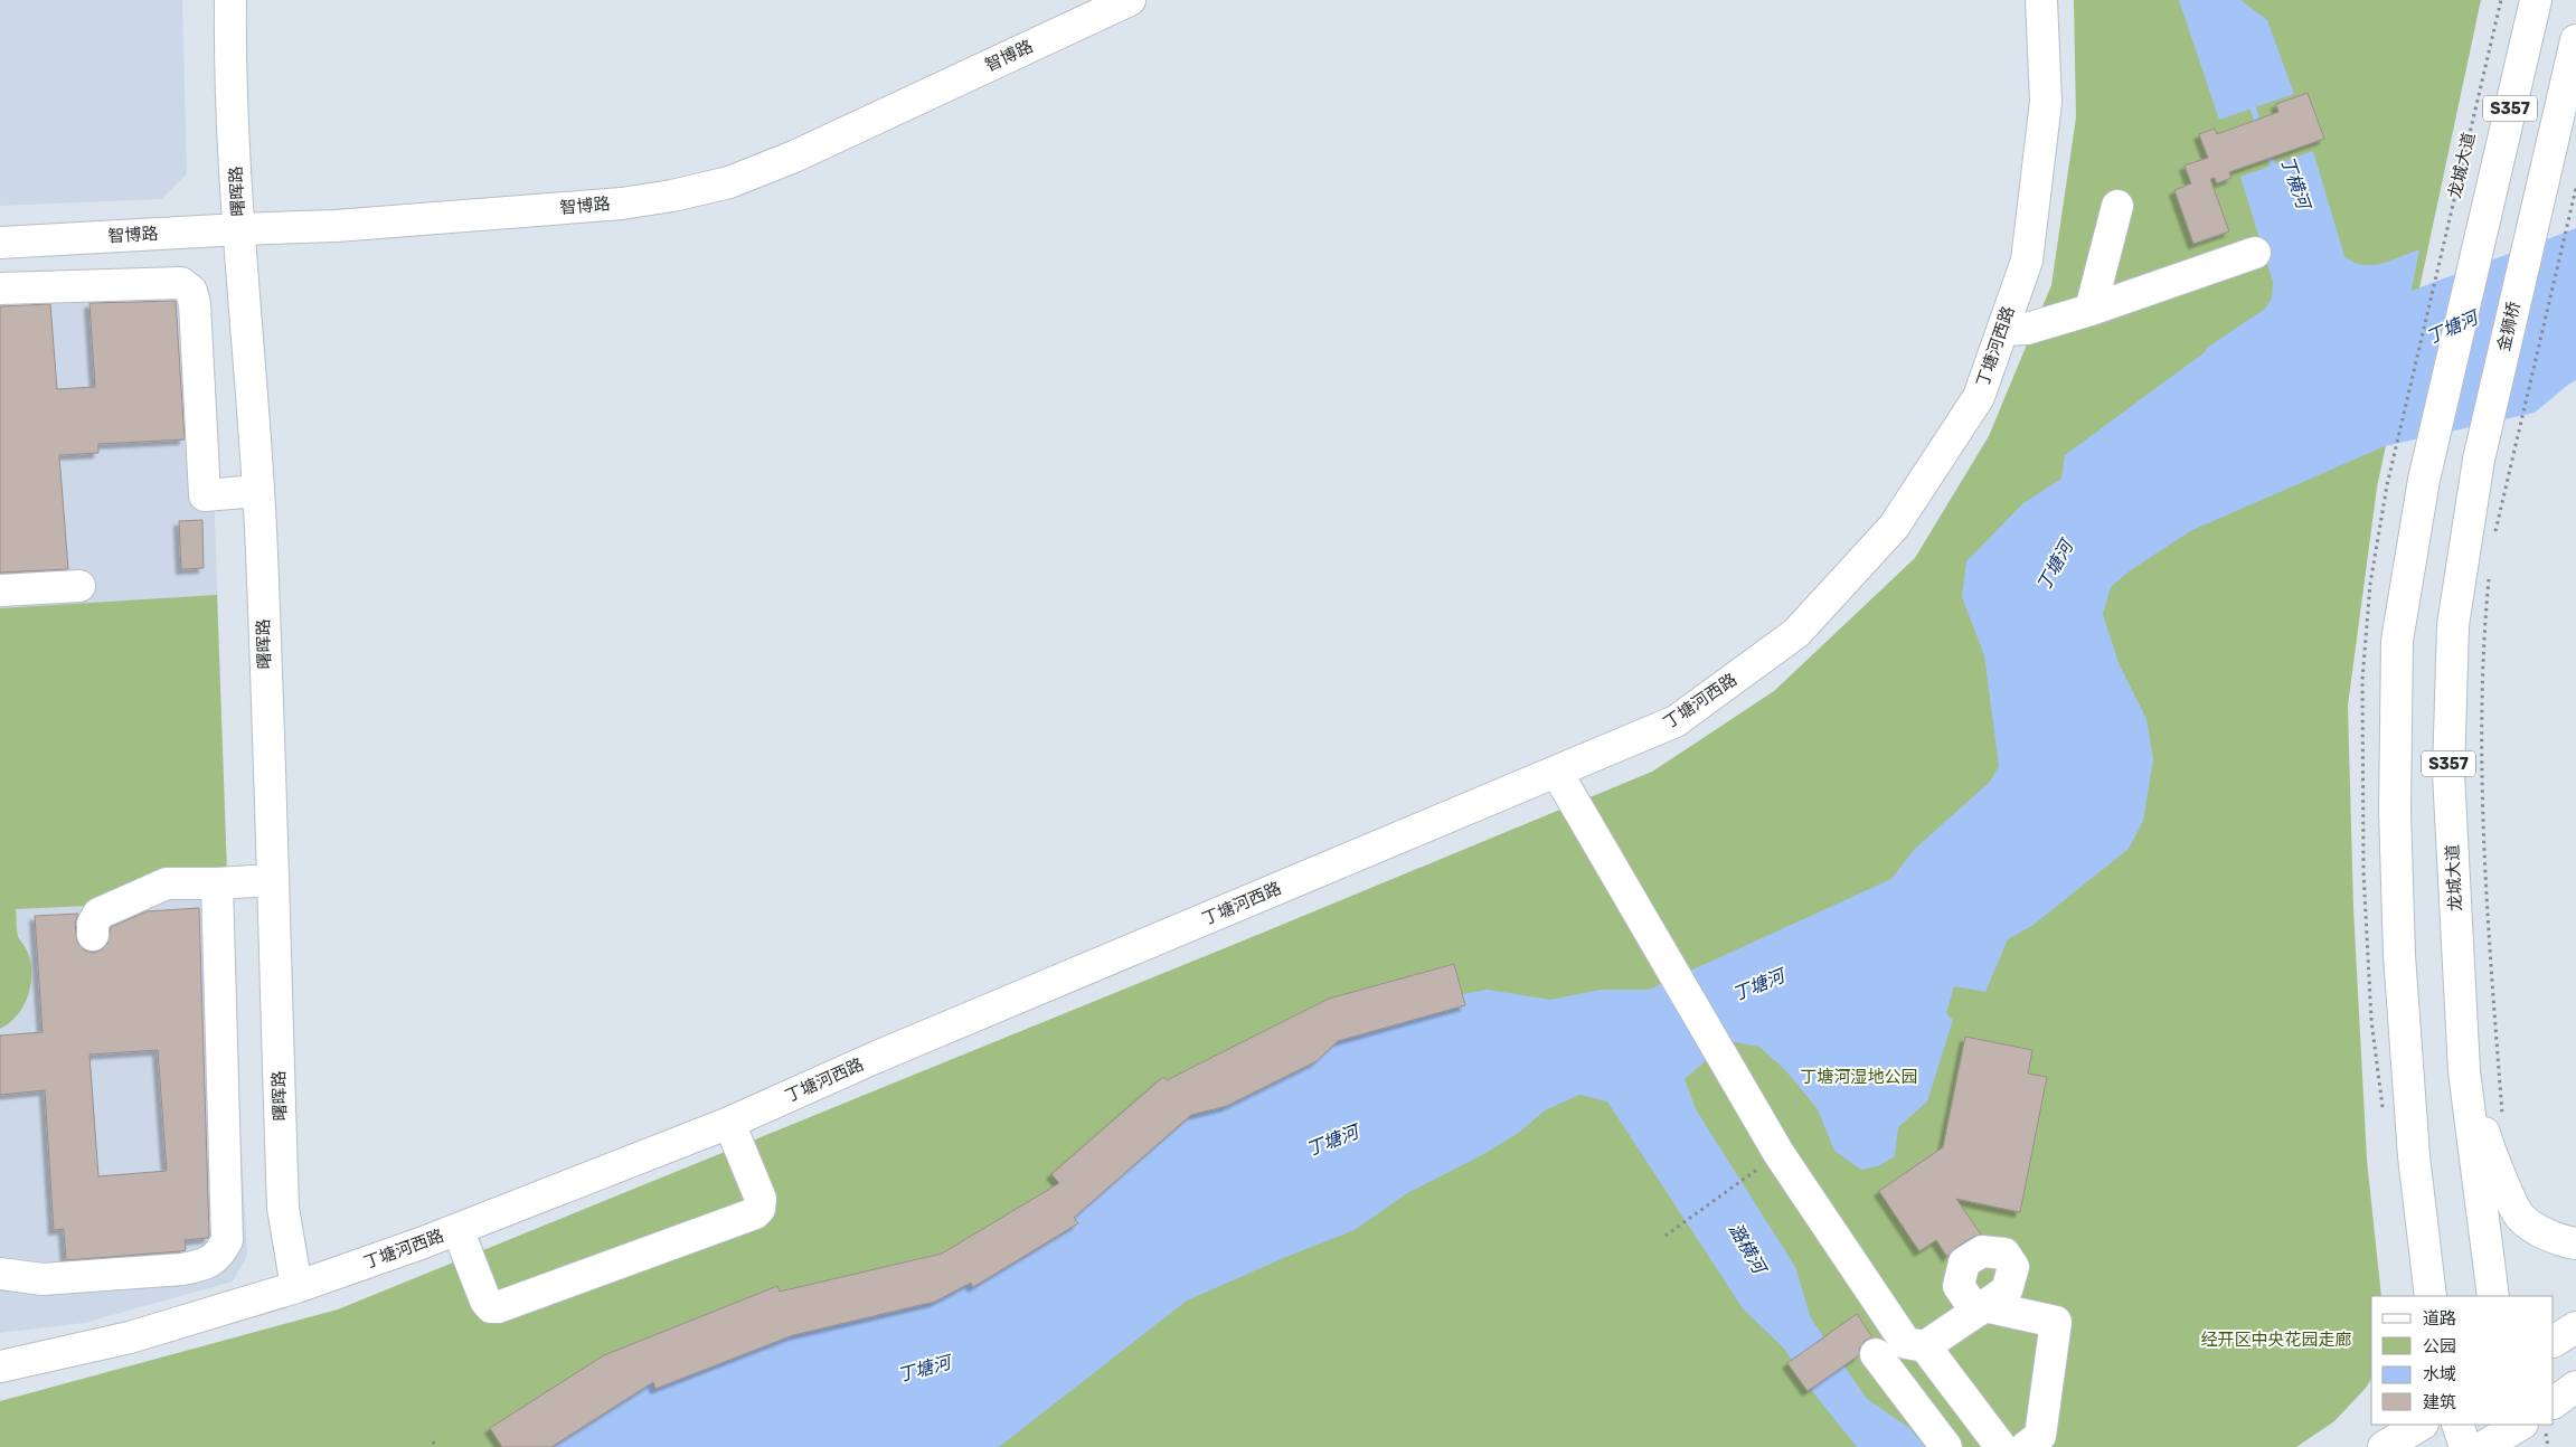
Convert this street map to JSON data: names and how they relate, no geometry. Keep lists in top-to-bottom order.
{
  "streets": {
    "street": [
      "智博路",
      "S357",
      "龙城大道",
      "曙晖路",
      "金狮桥",
      "丁塘河西路"
    ]
  },
  "crossings": [
    ["智博路", "曙晖路"],
    ["龙城大道", "金狮桥"],
    ["曙晖路", "丁塘河西路"]
  ],
  "water": ["丁横河", "丁塘河", "潞横河"],
  "parks": ["丁塘河湿地公园", "经开区中央花园走廊"],
  "legend": [
    "道路",
    "公园",
    "水域",
    "建筑"
  ]
}
